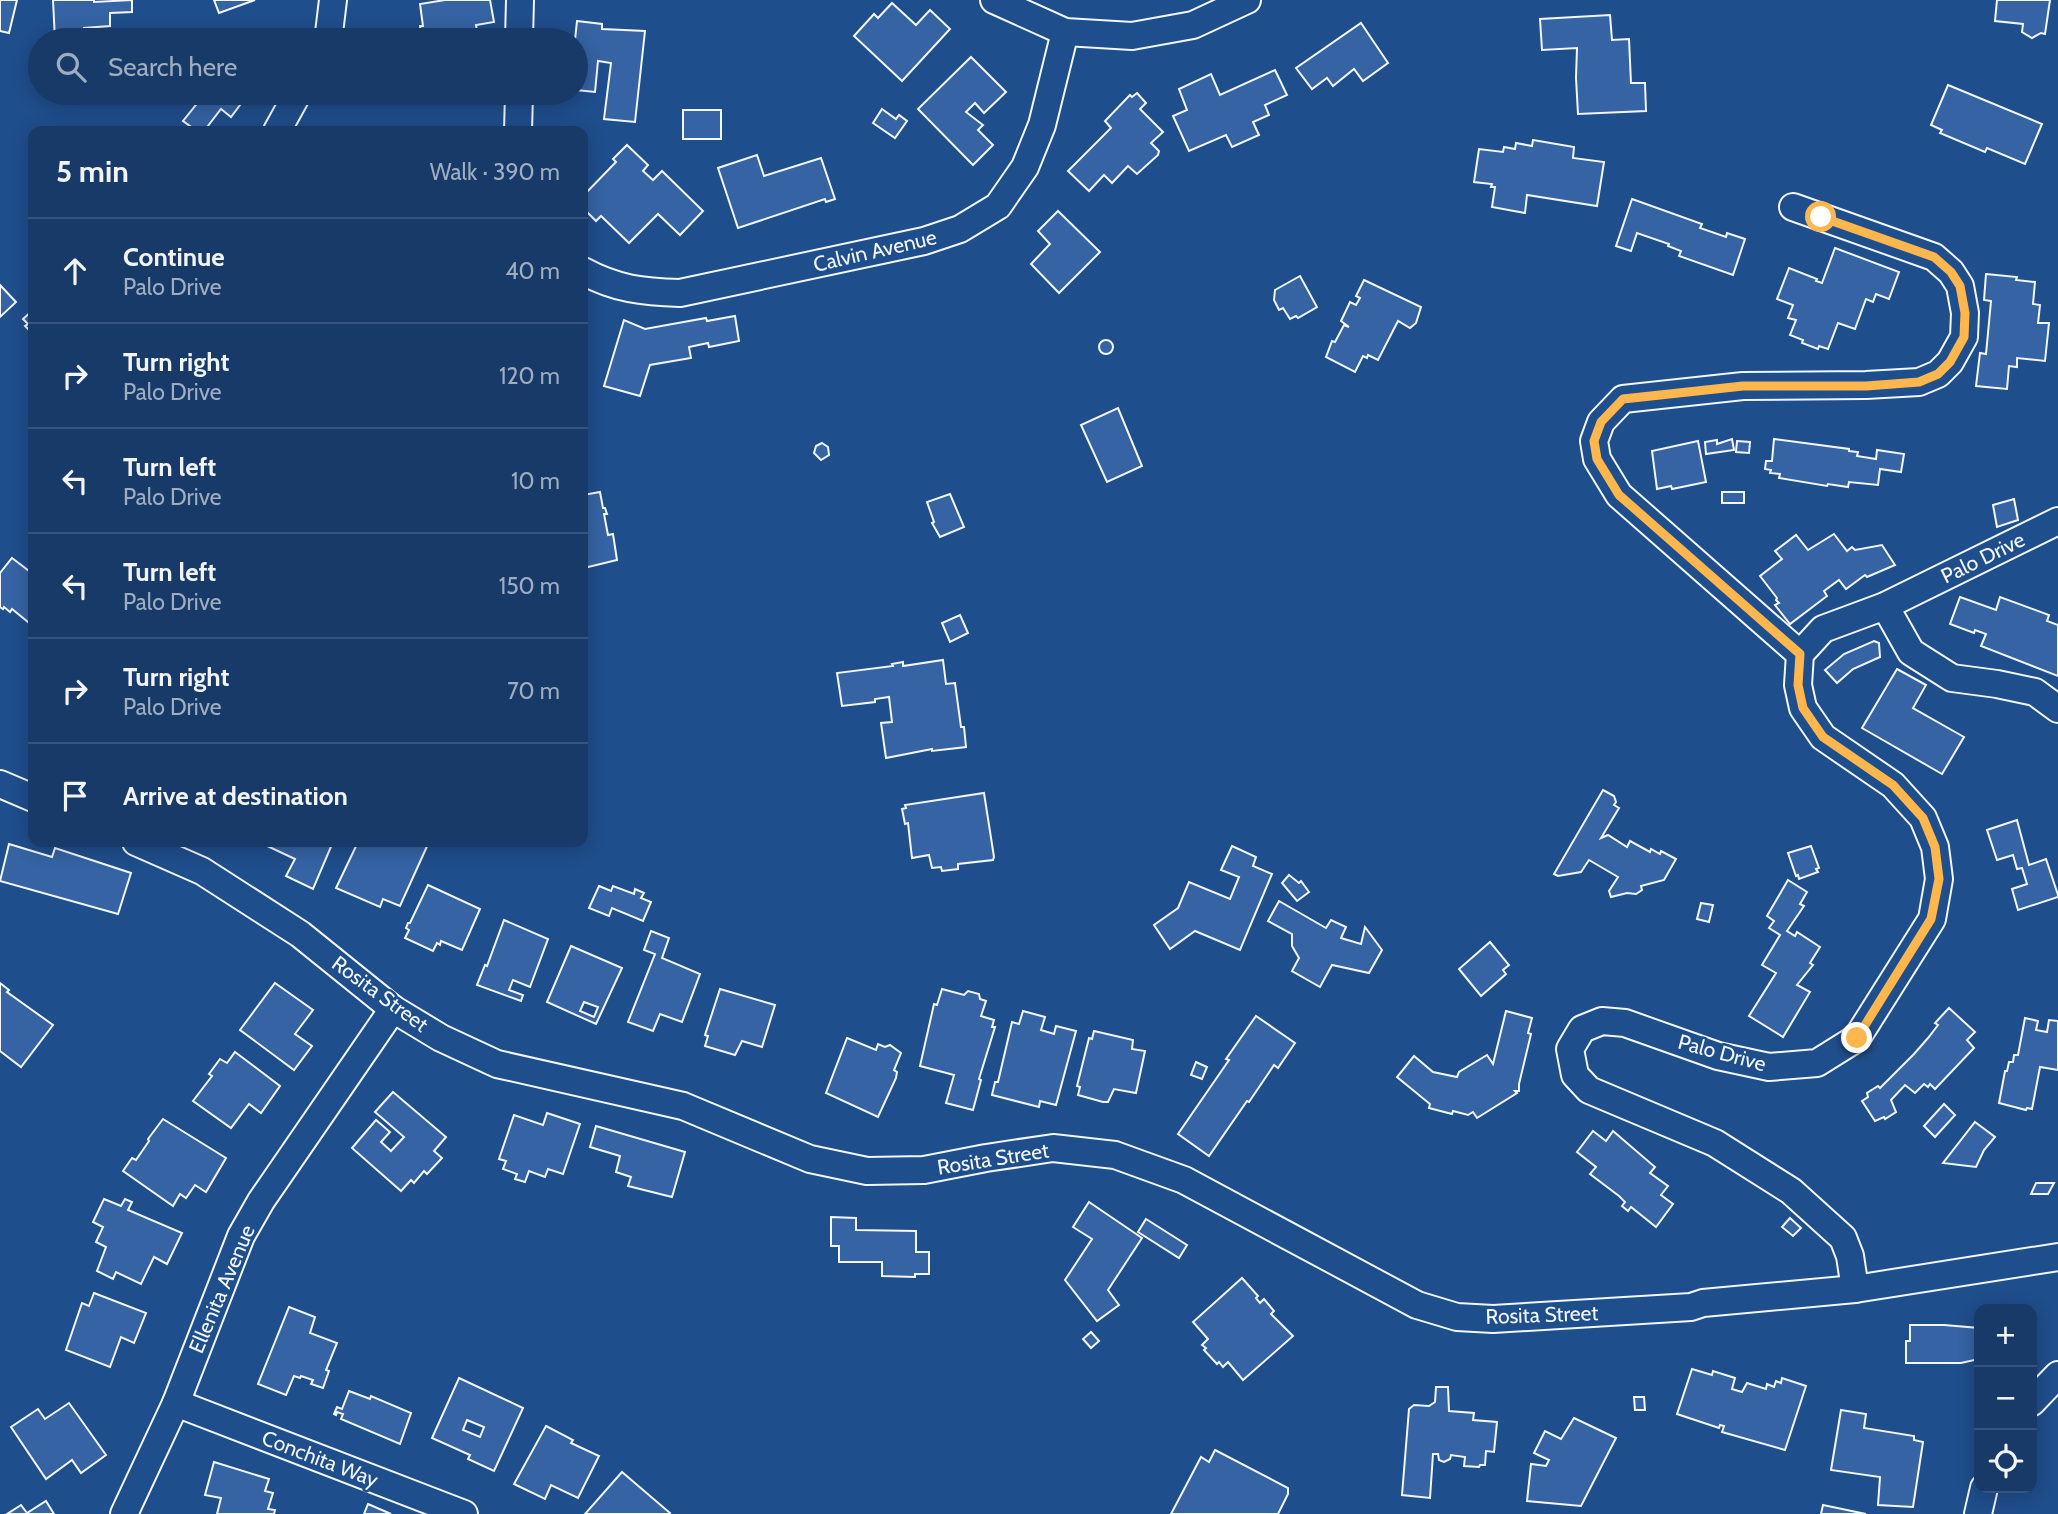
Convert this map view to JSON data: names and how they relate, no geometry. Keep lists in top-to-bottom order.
{
  "streets": {
    "street": [
      "Calvin Avenue",
      "Palo Drive",
      "Rosita Street",
      "Ellenita Avenue",
      "Conchita Way"
    ]
  },
  "crossings": [
    ["Palo Drive", "Rosita Street"],
    ["Rosita Street", "Ellenita Avenue"],
    ["Ellenita Avenue", "Conchita Way"]
  ],
  "page": {
    "search": "Search here",
    "heading": ["5 min", "Walk · 390 m"],
    "list": [
      ["Continue", "Palo Drive", "40 m"],
      ["Turn right", "Palo Drive", "120 m"],
      ["Turn left", "Palo Drive", "10 m"],
      ["Turn left", "Palo Drive", "150 m"],
      ["Turn right", "Palo Drive", "70 m"],
      "Arrive at destination"
    ],
    "map_buttons": ["+", "−"]
  }
}
